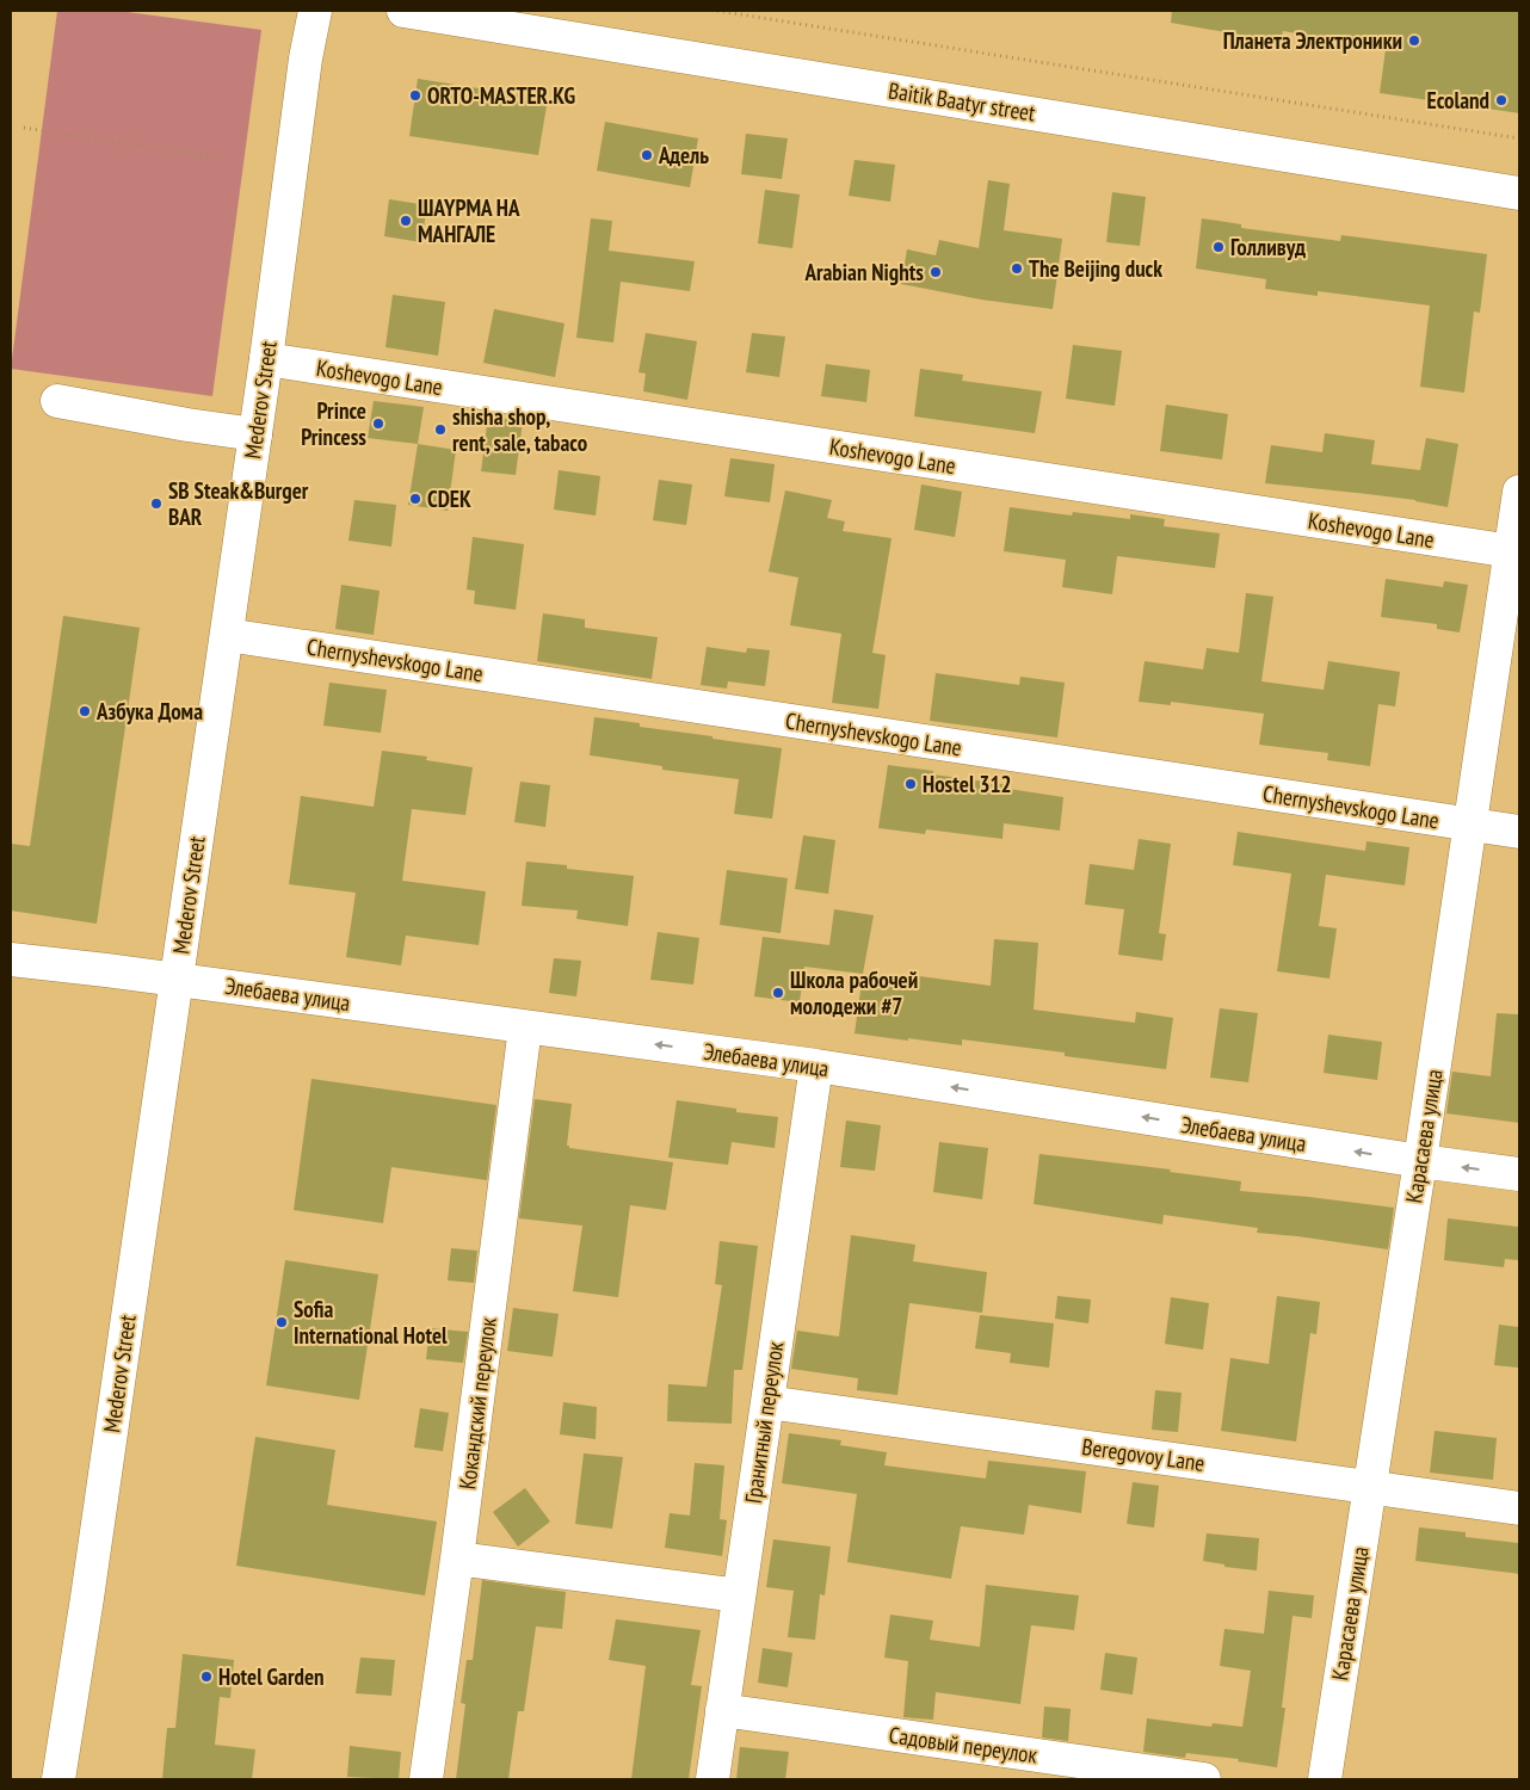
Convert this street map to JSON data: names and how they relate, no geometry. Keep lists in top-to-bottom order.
{
  "streets": {
    "street": [
      "Baitik Baatyr street",
      "Koshevogo Lane",
      "Mederov Street",
      "Chernyshevskogo Lane",
      "Элебаева улица",
      "Карасаева улица",
      "Кокандский переулок",
      "Гранитный переулок",
      "Beregovoy Lane",
      "Садовый переулок"
    ]
  },
  "crossings": [
    ["Koshevogo Lane", "Mederov Street"],
    ["Koshevogo Lane", "Карасаева улица"],
    ["Mederov Street", "Chernyshevskogo Lane"],
    ["Mederov Street", "Элебаева улица"],
    ["Chernyshevskogo Lane", "Карасаева улица"],
    ["Элебаева улица", "Карасаева улица"],
    ["Элебаева улица", "Кокандский переулок"],
    ["Элебаева улица", "Гранитный переулок"],
    ["Карасаева улица", "Beregovoy Lane"],
    ["Гранитный переулок", "Beregovoy Lane"],
    ["Гранитный переулок", "Садовый переулок"]
  ],
  "one_way": ["Элебаева улица"],
  "places": [
    "Планета Электроники",
    "ORTO-MASTER.KG",
    "Ecoland",
    "Адель",
    "ШАҮРМА НА МАНГАЛЕ",
    "Голливуд",
    "The Beijing duck",
    "Arabian Nights",
    "Prince Princess",
    "shisha shop, rent, sale, tabaco",
    "CDEK",
    "SB Steak&Burger BAR",
    "Азбука Дома",
    "Hostel 312",
    "Школа рабочей молодежи #7",
    "Sofia International Hotel",
    "Hotel Garden"
  ]
}
